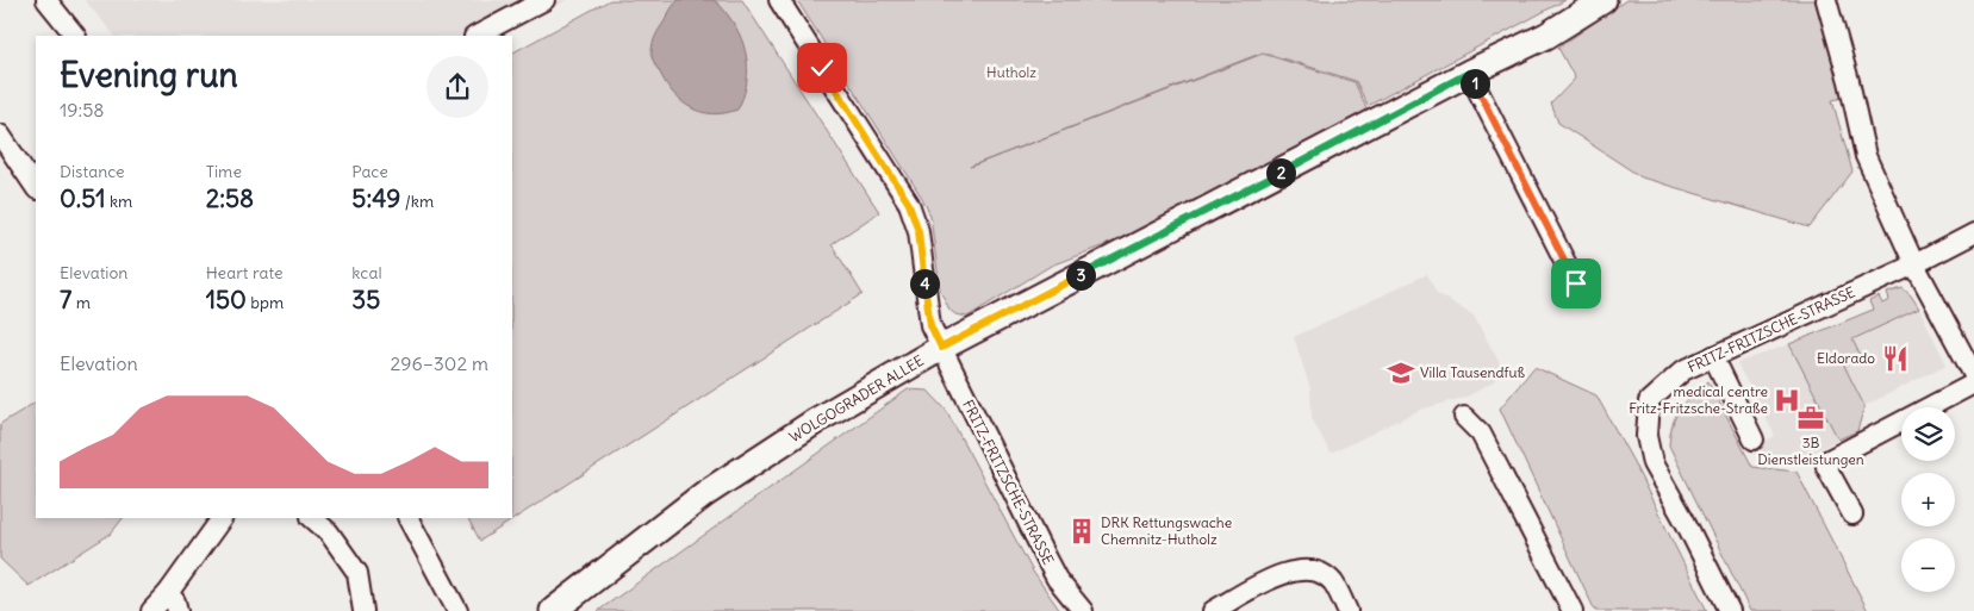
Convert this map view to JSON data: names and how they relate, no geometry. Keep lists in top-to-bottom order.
{
  "streets": {
    "main road": ["WOLGOGRADER ALLEE"],
    "street": ["FRITZ-FRITZSCHE-STRASSE"]
  },
  "crossings": [
    ["FRITZ-FRITZSCHE-STRASSE", "WOLGOGRADER ALLEE"]
  ],
  "parks": ["Hutholz"],
  "places": {
    "restaurant": ["Eldorado"],
    "school or university": ["Villa Tausendfuß"],
    "hospital": ["medical centre Fritz-Fritzsche-Straße"],
    "office": ["3B Dienstleistungen"],
    "building": ["DRK Rettungswache Chemnitz-Hutholz"]
  },
  "page": {
    "heading": ["Evening run", "19:58"],
    "pins": [
      "1",
      "2",
      "3",
      "4"
    ],
    "stats": [
      ["Distance", "0.51 km"],
      ["Time", "2:58"],
      ["Pace", "5:49 /km"],
      ["Elevation", "7 m"],
      ["Heart rate", "150 bpm"],
      ["kcal", "35"]
    ],
    "chart": ["Elevation", "296–302 m"],
    "map_buttons": ["+", "−"]
  }
}
